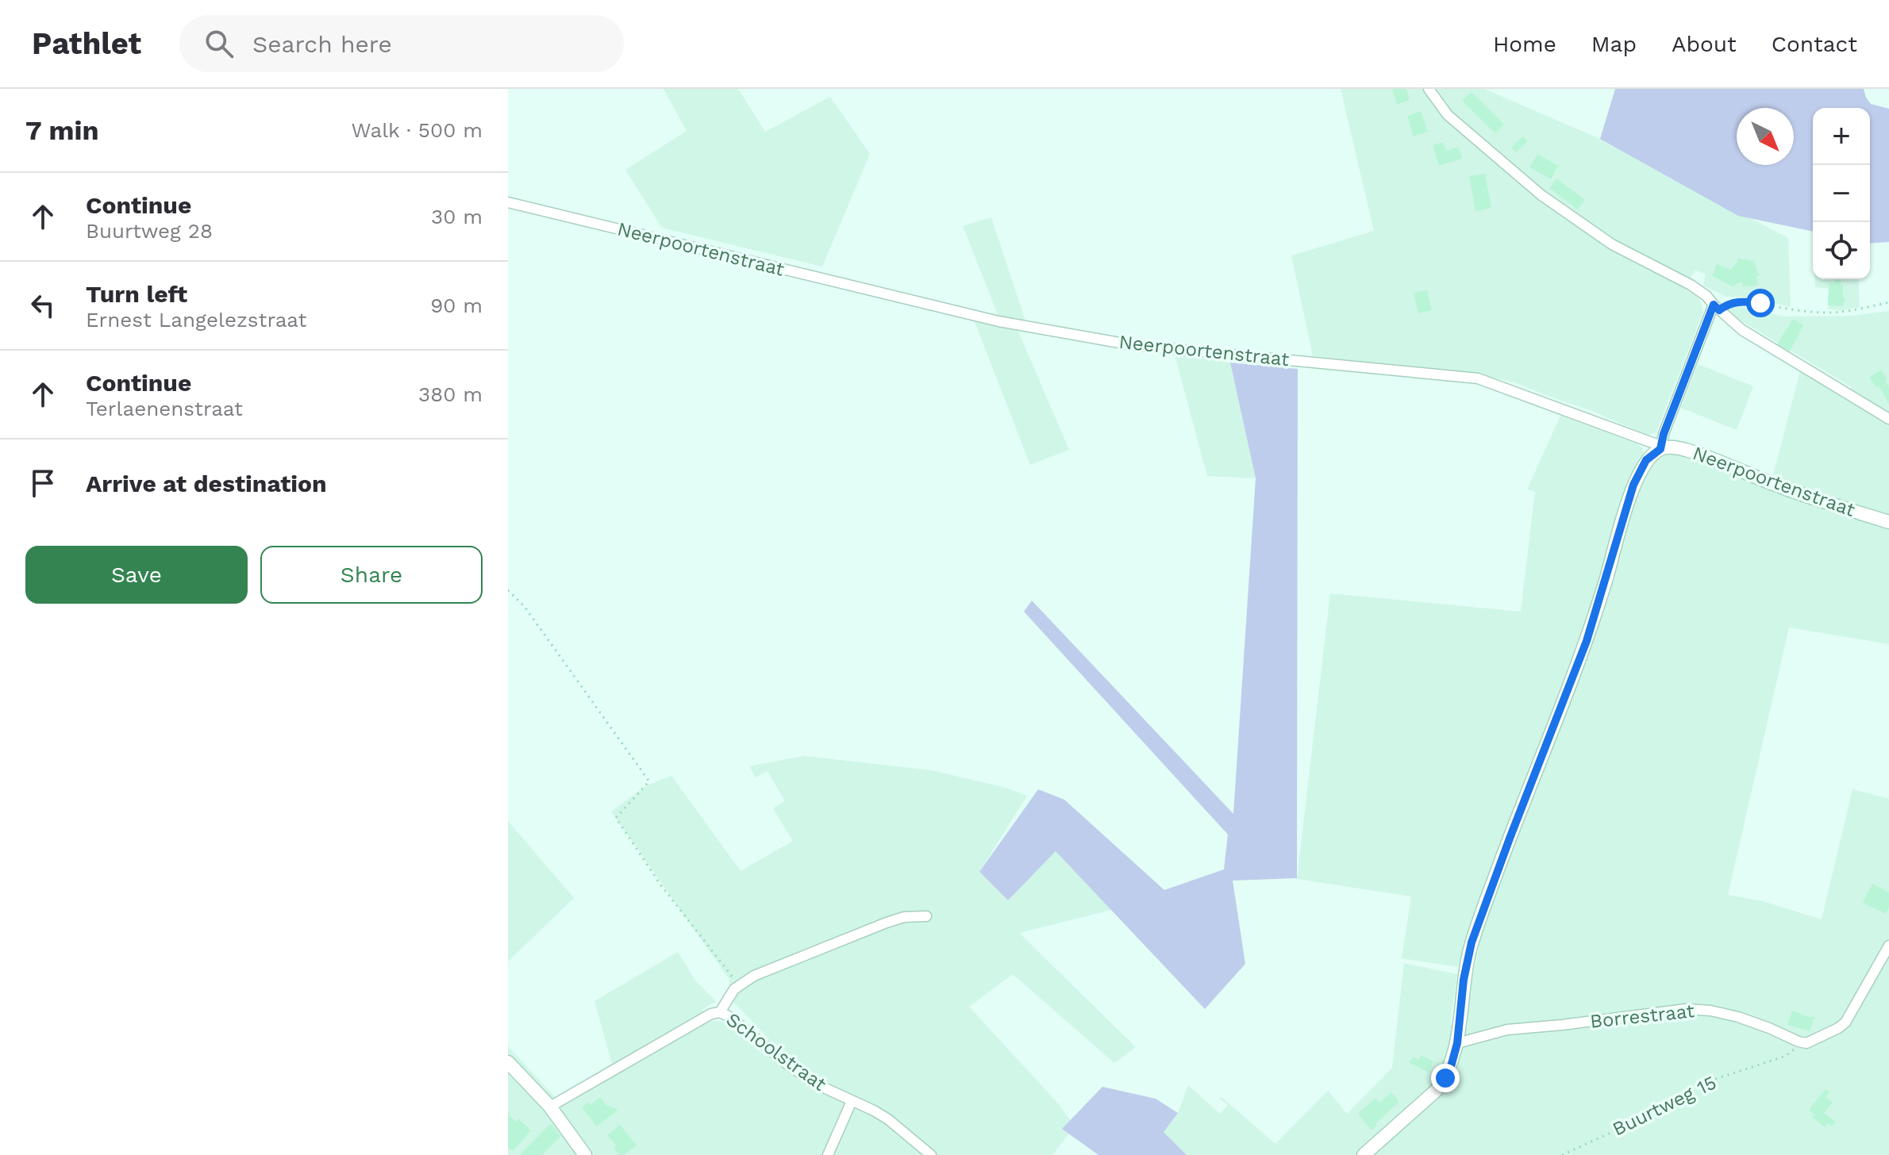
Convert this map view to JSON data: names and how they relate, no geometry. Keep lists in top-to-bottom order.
{
  "streets": {
    "street": ["Neerpoortenstraat", "Borrestraat", "Schoolstraat"],
    "path": ["Buurtweg 15"]
  },
  "crossings": [
    ["Borrestraat", "Buurtweg 15"]
  ],
  "north": "bottom right",
  "page": {
    "header": "Pathlet",
    "search": "Search here",
    "nav": [
      "Home",
      "Map",
      "About",
      "Contact"
    ],
    "heading": ["7 min", "Walk · 500 m"],
    "map_buttons": ["+", "−"],
    "list": [
      ["Continue", "Buurtweg 28", "30 m"],
      ["Turn left", "Ernest Langelezstraat", "90 m"],
      ["Continue", "Terlaenenstraat", "380 m"],
      "Arrive at destination"
    ],
    "buttons": ["Save", "Share"]
  }
}
